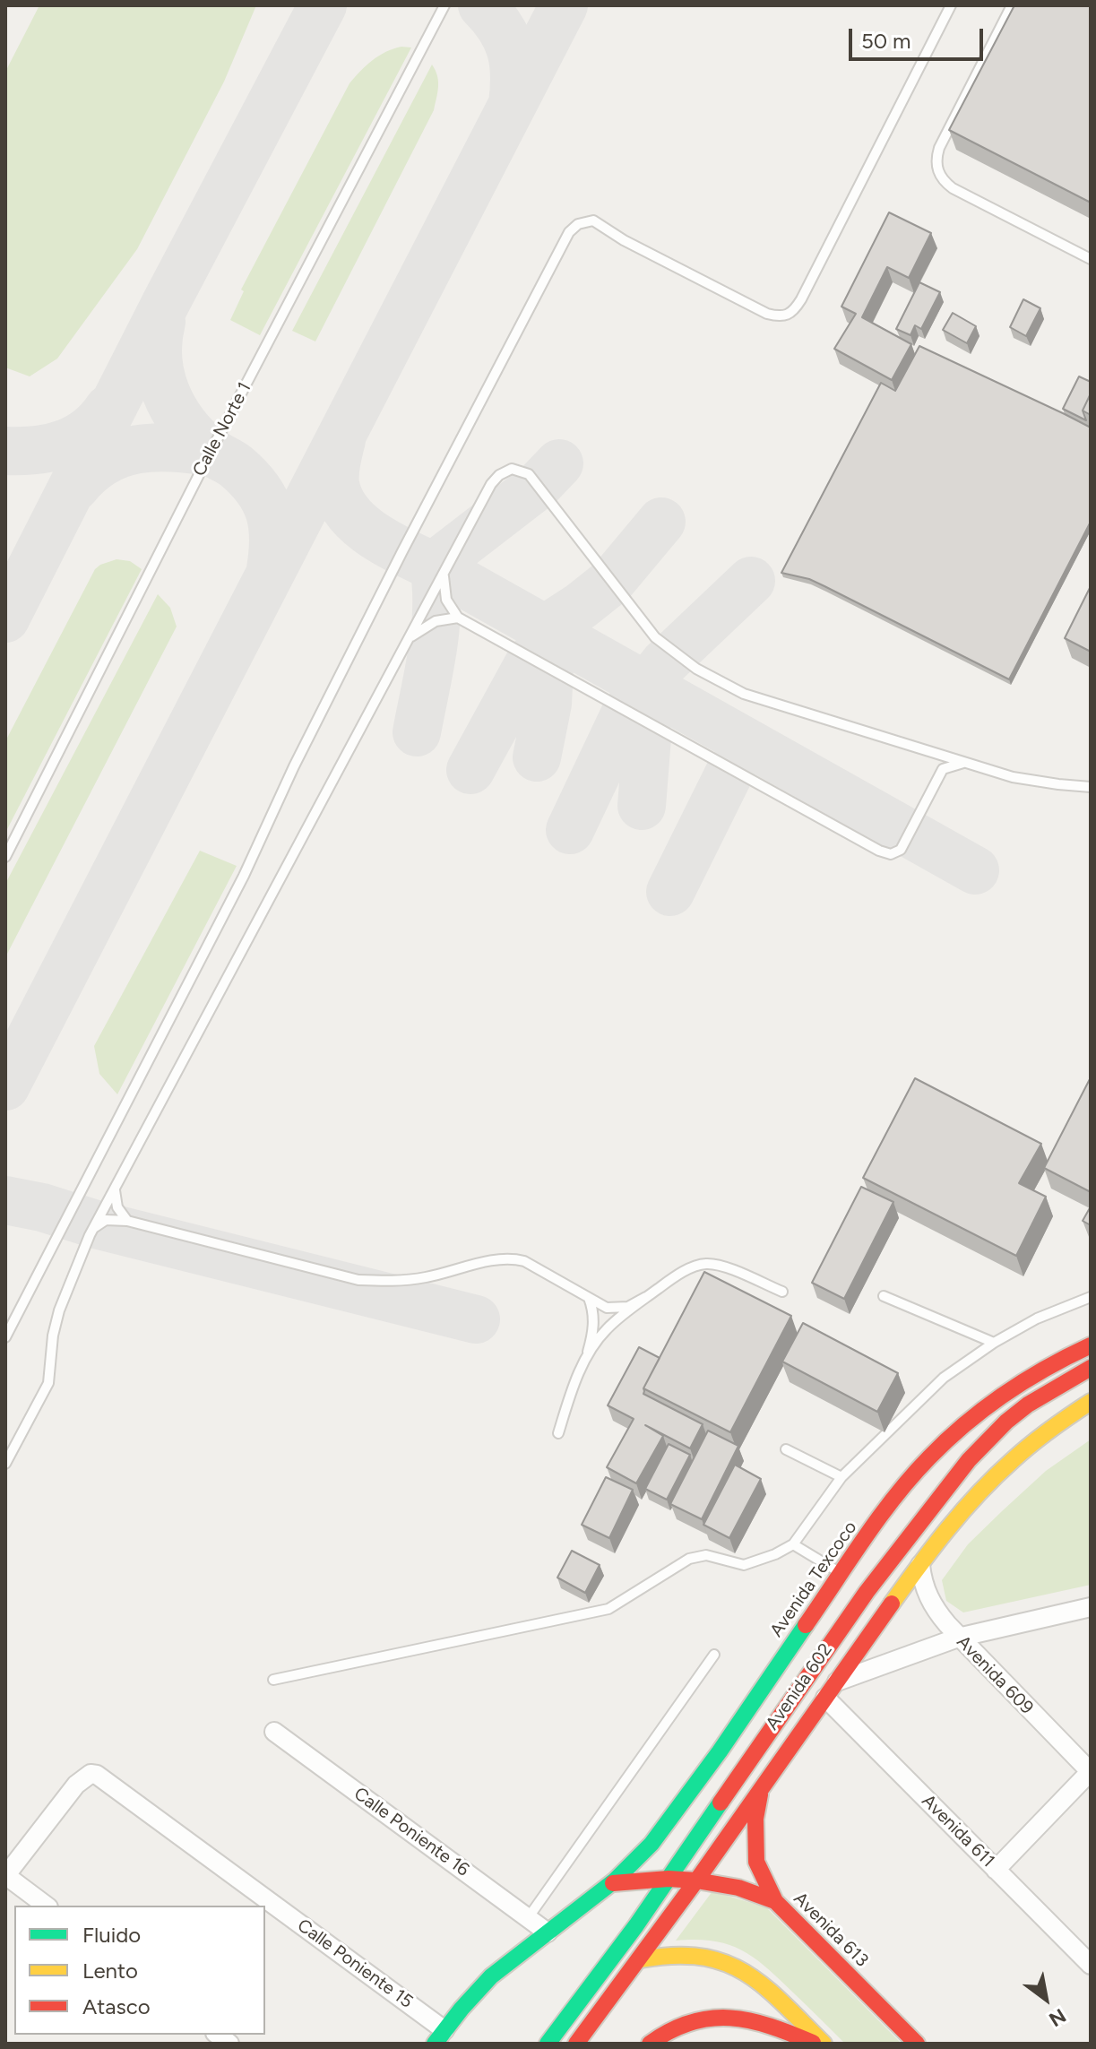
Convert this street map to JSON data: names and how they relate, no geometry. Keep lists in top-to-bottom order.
{
  "streets": {
    "main road": ["Avenida Texcoco", "Avenida 602", "Avenida 613"],
    "street": [
      "Avenida 609",
      "Avenida 611",
      "Calle Poniente 16",
      "Calle Poniente 15"
    ],
    "lane": ["Calle Norte 1"]
  },
  "crossings": [
    ["Avenida Texcoco", "Calle Poniente 16"],
    ["Avenida Texcoco", "Calle Poniente 15"],
    ["Avenida 609", "Avenida 602"],
    ["Avenida 602", "Avenida 611"],
    ["Avenida 602", "Avenida 613"]
  ],
  "legend": ["Fluido", "Lento", "Atasco"],
  "scale_bar": "50 m",
  "north": "bottom right"
}
